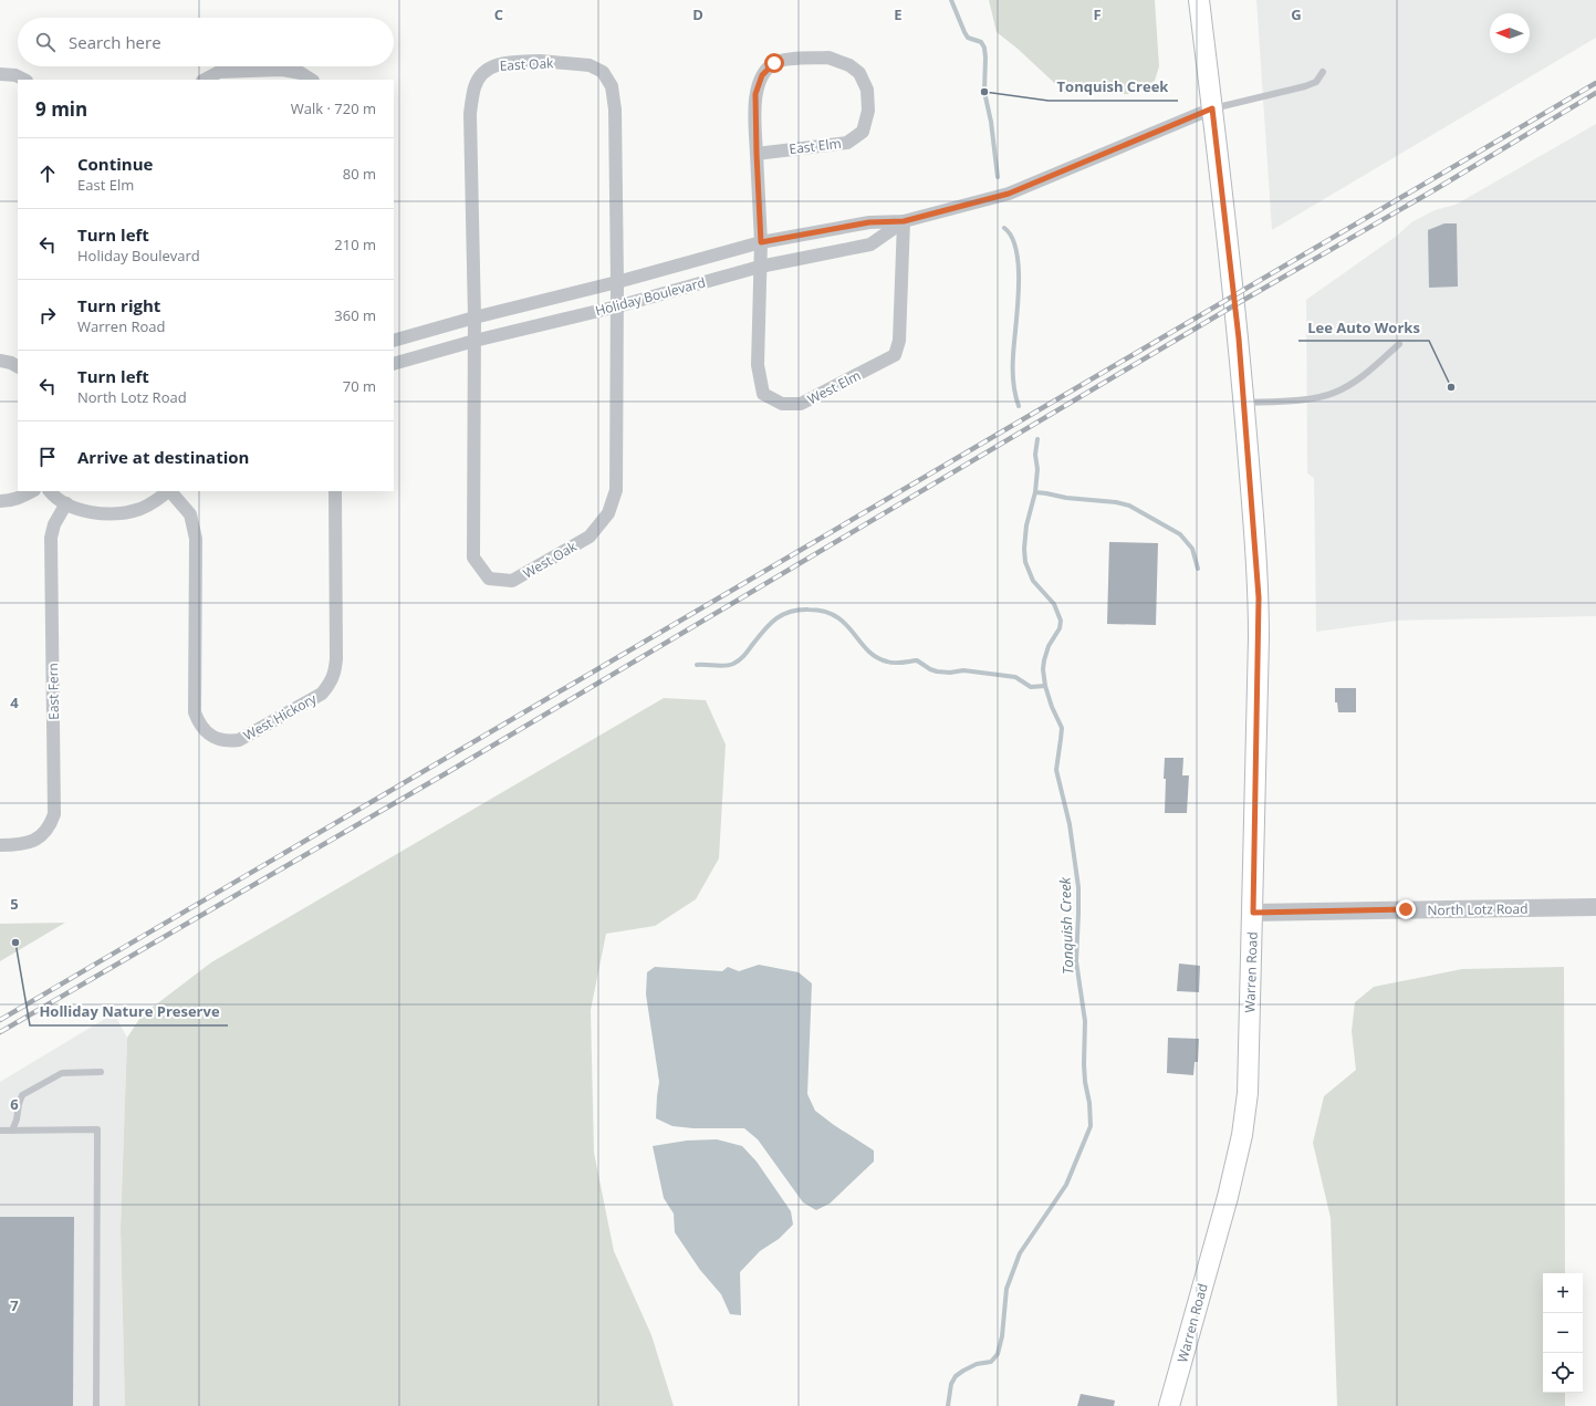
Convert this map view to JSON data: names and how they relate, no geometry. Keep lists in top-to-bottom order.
{
  "streets": {
    "main road": ["Warren Road"],
    "street": [
      "East Oak",
      "East Elm",
      "Holiday Boulevard",
      "West Elm",
      "West Oak",
      "East Fern",
      "West Hickory",
      "North Lotz Road"
    ]
  },
  "crossings": [
    ["East Oak", "Holiday Boulevard"],
    ["East Oak", "West Oak"],
    ["East Elm", "Holiday Boulevard"],
    ["East Elm", "West Elm"],
    ["Holiday Boulevard", "West Elm"],
    ["Holiday Boulevard", "West Oak"],
    ["Holiday Boulevard", "Warren Road"],
    ["North Lotz Road", "Warren Road"]
  ],
  "water": ["Tonquish Creek"],
  "places": ["Tonquish Creek", "Lee Auto Works", "Holliday Nature Preserve"],
  "north": "left",
  "page": {
    "search": "Search here",
    "heading": ["9 min", "Walk · 720 m"],
    "list": [
      ["Continue", "East Elm", "80 m"],
      ["Turn left", "Holiday Boulevard", "210 m"],
      ["Turn right", "Warren Road", "360 m"],
      ["Turn left", "North Lotz Road", "70 m"],
      "Arrive at destination"
    ],
    "map_buttons": ["+", "−"]
  },
  "grid": {
    "columns": [
      "C",
      "D",
      "E",
      "F",
      "G"
    ],
    "rows": [
      "4",
      "5",
      "6",
      "7"
    ]
  }
}
